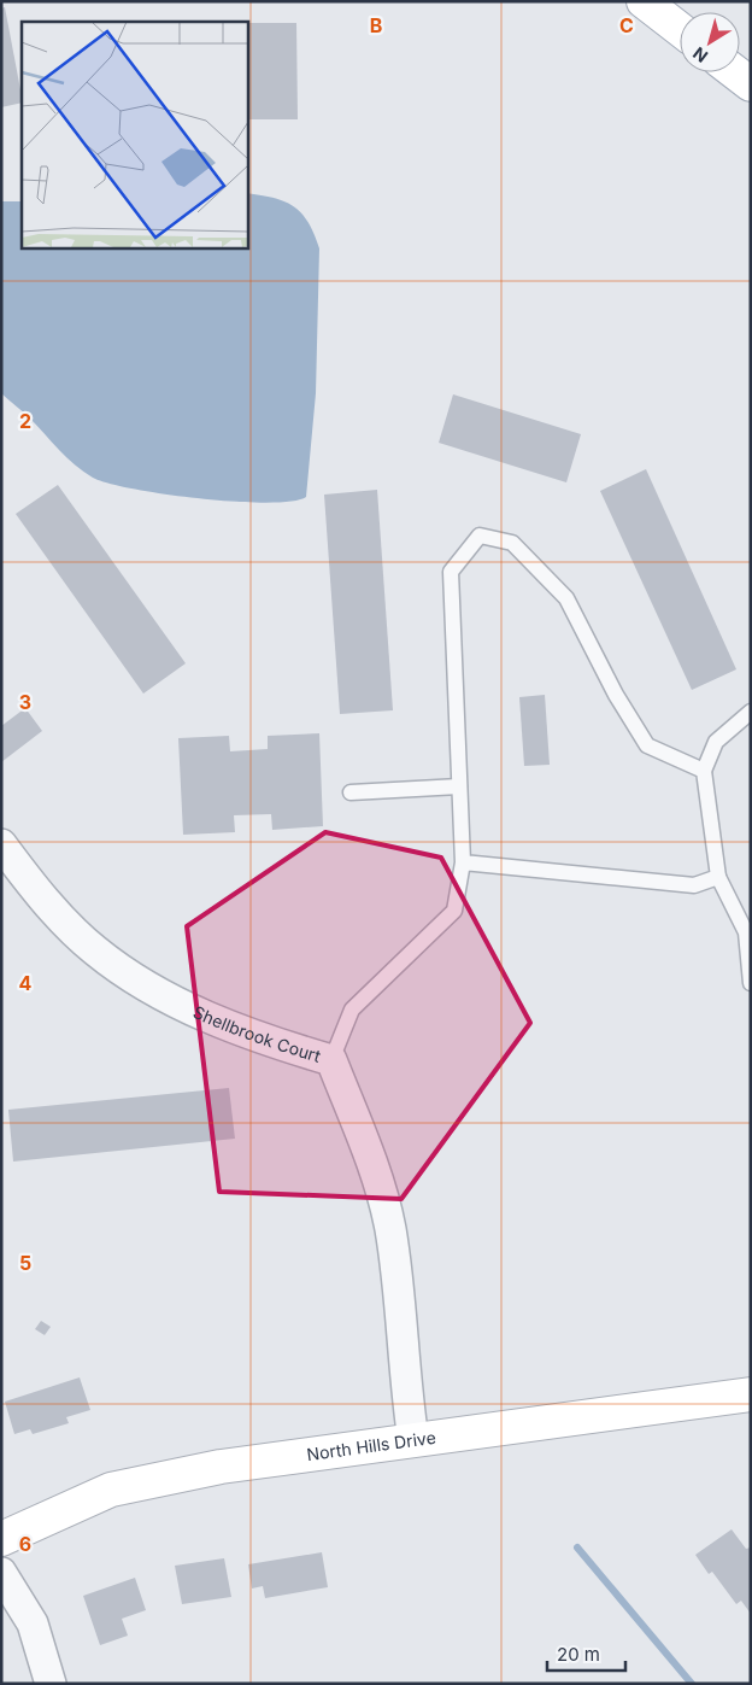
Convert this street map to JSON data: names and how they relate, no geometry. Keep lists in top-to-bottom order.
{
  "streets": {
    "main road": ["North Hills Drive"],
    "street": ["Shellbrook Court"]
  },
  "crossings": [
    ["Shellbrook Court", "North Hills Drive"]
  ],
  "scale_bar": "20 m",
  "north": "bottom left",
  "grid": {
    "columns": ["B", "C"],
    "rows": [
      "2",
      "3",
      "4",
      "5",
      "6"
    ]
  }
}
